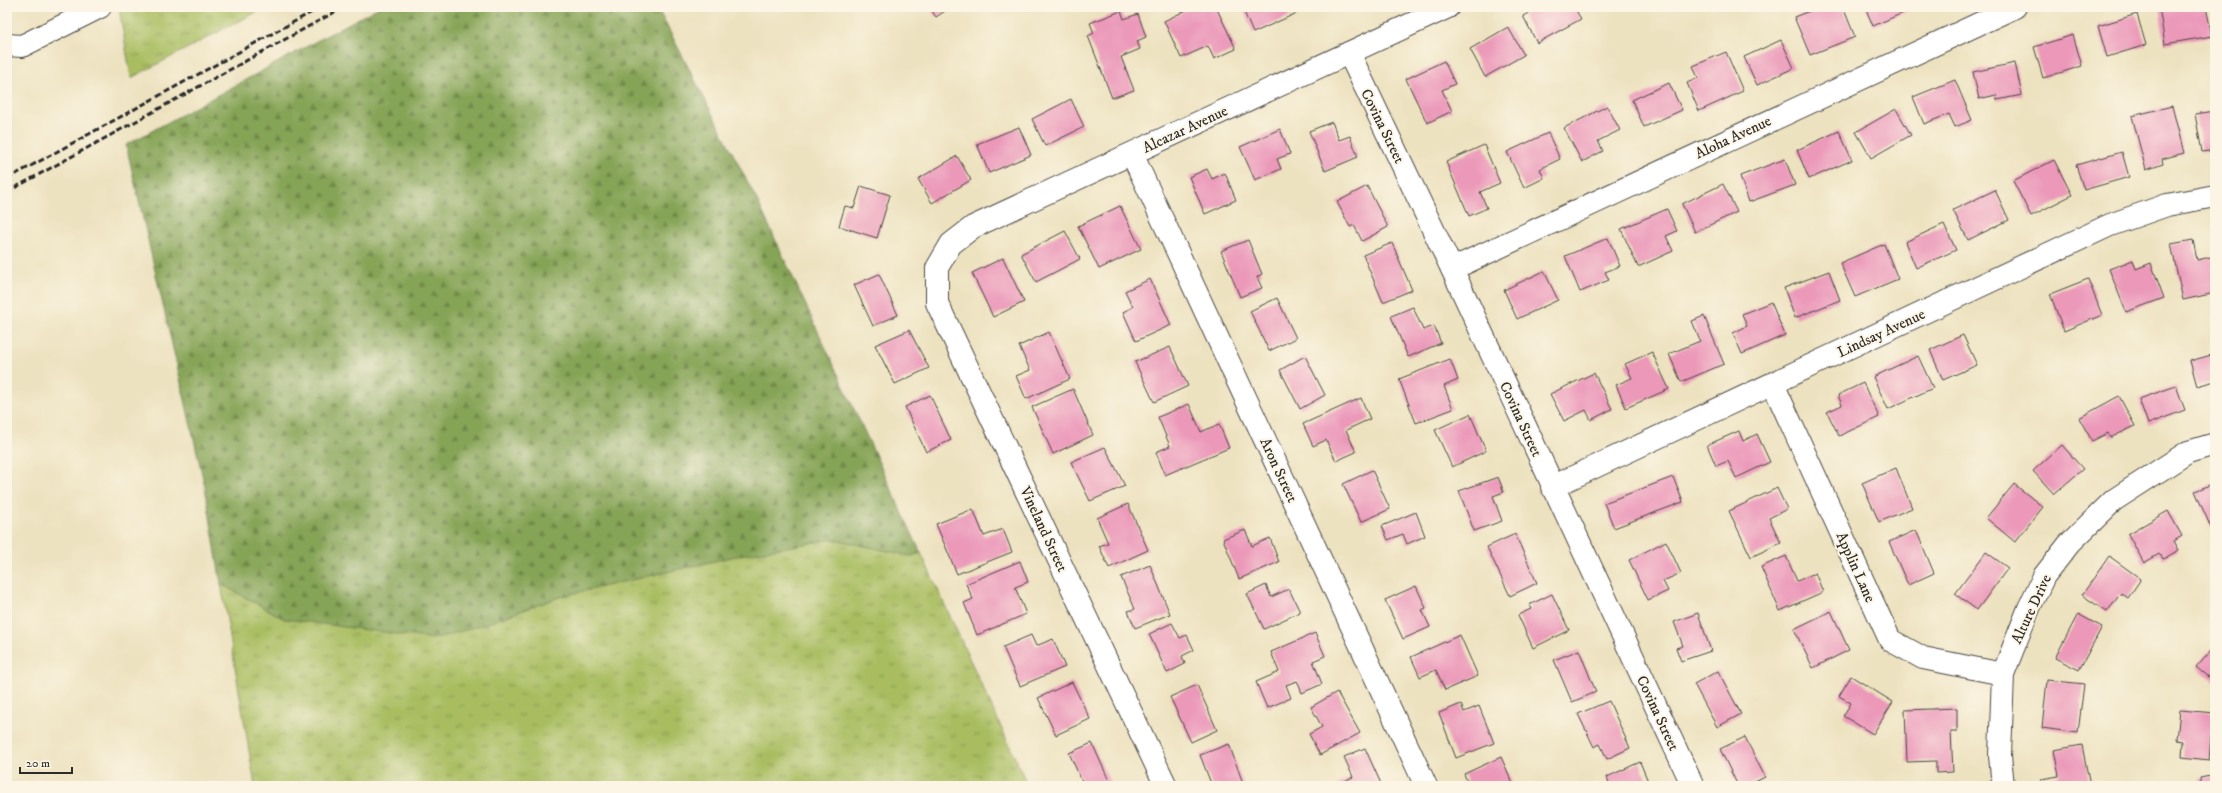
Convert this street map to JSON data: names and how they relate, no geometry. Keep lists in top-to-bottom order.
{
  "streets": {
    "street": [
      "Covina Street",
      "Alcazar Avenue",
      "Aloha Avenue",
      "Lindsay Avenue",
      "Aron Street",
      "Vineland Street",
      "Applin Lane",
      "Alture Drive"
    ]
  },
  "crossings": [
    ["Covina Street", "Alcazar Avenue"],
    ["Covina Street", "Aloha Avenue"],
    ["Covina Street", "Lindsay Avenue"],
    ["Alcazar Avenue", "Aron Street"],
    ["Alcazar Avenue", "Vineland Street"],
    ["Lindsay Avenue", "Applin Lane"],
    ["Applin Lane", "Alture Drive"]
  ],
  "scale_bar": "20 m"
}
